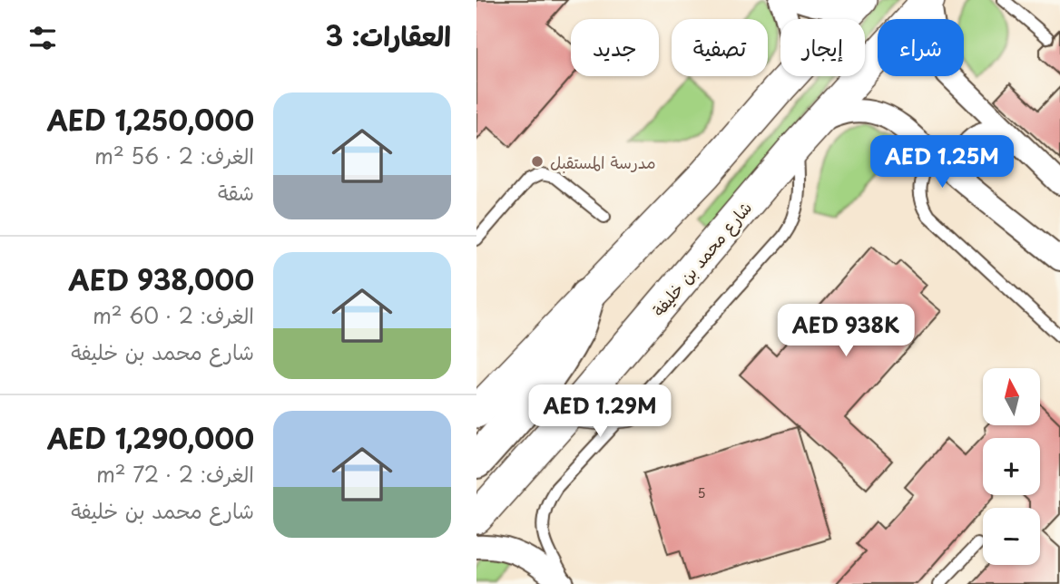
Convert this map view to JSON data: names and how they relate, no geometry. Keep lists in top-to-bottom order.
{
  "streets": {
    "main road": ["شارع محمد بن خليفة"]
  },
  "places": ["مدرسة المستقبل"],
  "house_numbers": ["5"],
  "north": "top",
  "page": {
    "heading": "العقارات: 3",
    "chip": [
      "شراء",
      "إيجار",
      "تصفية",
      "جديد"
    ],
    "list": [
      {
        "name": "AED 1,250,000",
        "note": "الغرف: 2 · 56 m² · شقة"
      },
      {
        "name": "AED 938,000",
        "note": "الغرف: 2 · 60 m² · شارع محمد بن خليفة"
      },
      {
        "name": "AED 1,290,000",
        "note": "الغرف: 2 · 72 m² · شارع محمد بن خليفة"
      }
    ],
    "price": ["AED 1.25M", "AED 938K", "AED 1.29M"],
    "map_buttons": ["+", "−"]
  }
}
